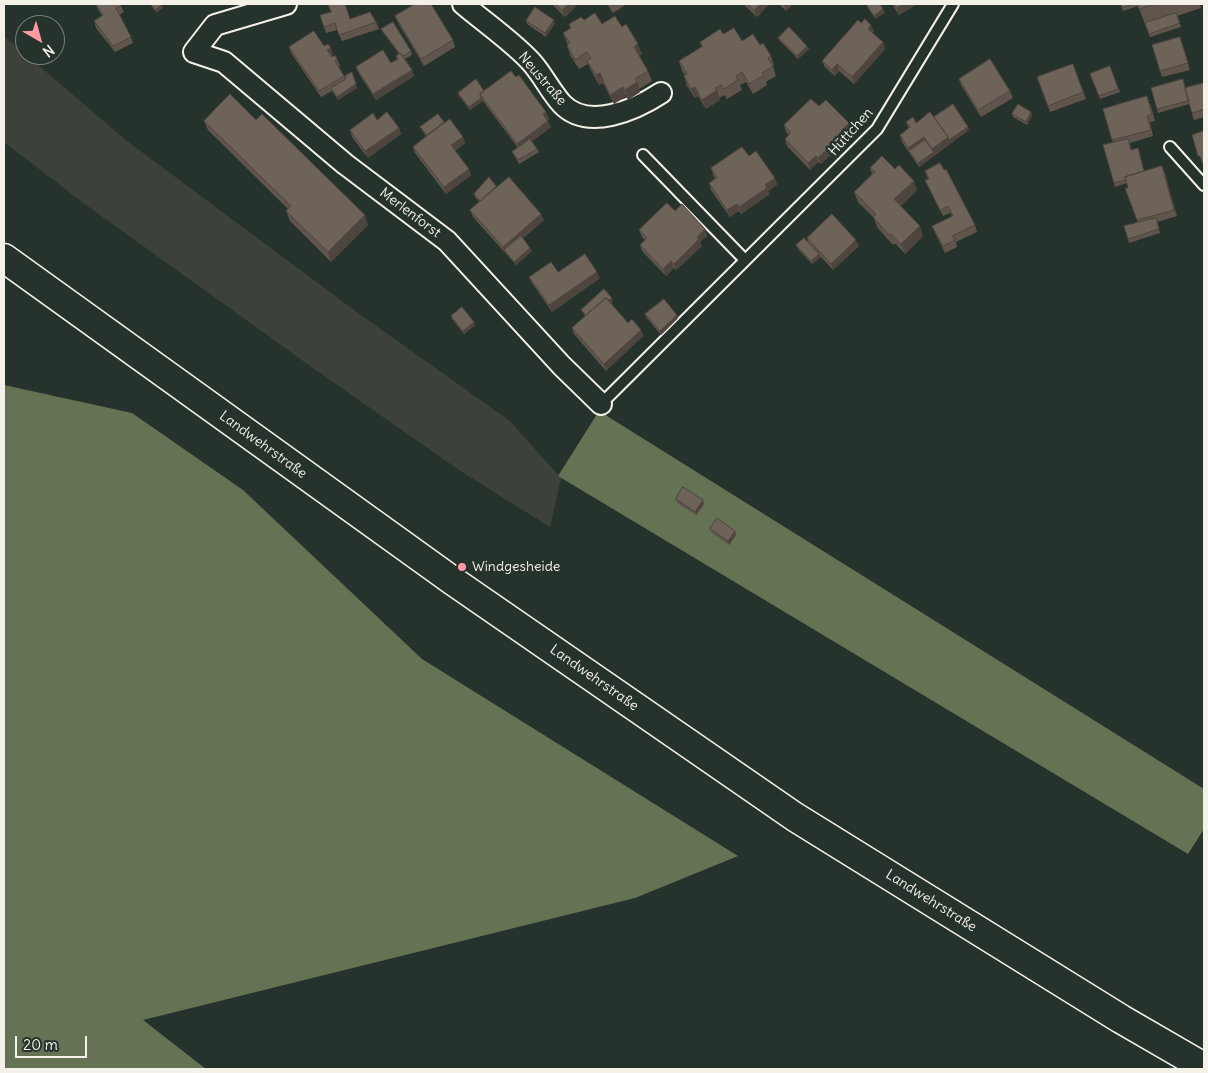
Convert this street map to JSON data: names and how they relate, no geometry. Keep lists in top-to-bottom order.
{
  "streets": {
    "main road": ["Landwehrstraße"],
    "street": ["Neustraße", "Merlenforst"],
    "lane": ["Hüttchen"]
  },
  "crossings": [
    ["Hüttchen", "Merlenforst"]
  ],
  "places": ["Windgesheide"],
  "scale_bar": "20 m",
  "north": "bottom right"
}
